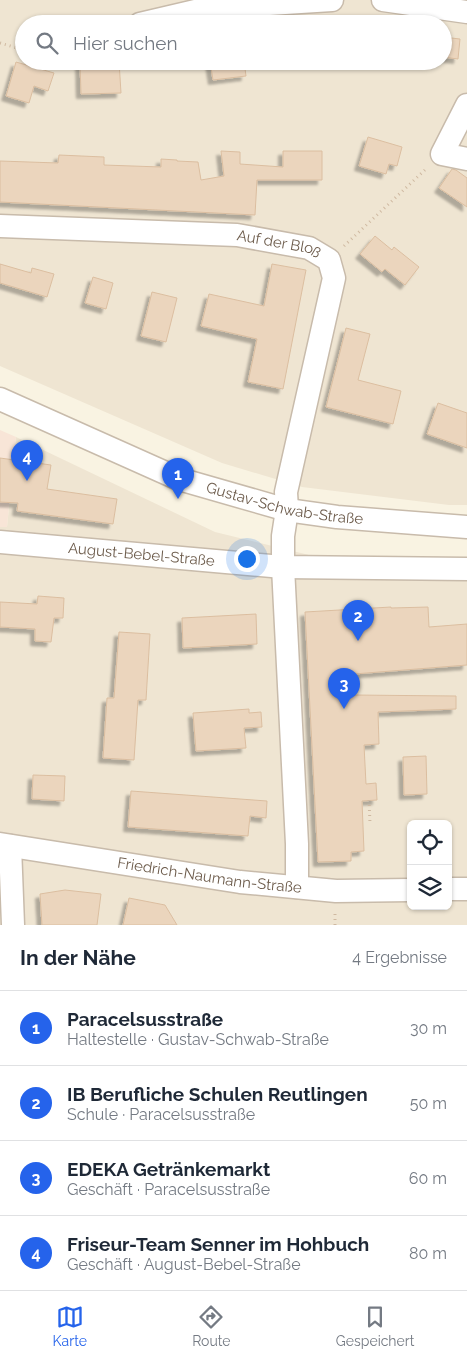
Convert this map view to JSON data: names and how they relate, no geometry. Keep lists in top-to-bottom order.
{
  "streets": {
    "street": [
      "Auf der Bloß",
      "Gustav-Schwab-Straße",
      "August-Bebel-Straße",
      "Friedrich-Naumann-Straße"
    ]
  },
  "crossings": [
    ["Auf der Bloß", "Gustav-Schwab-Straße"],
    ["Auf der Bloß", "August-Bebel-Straße"],
    ["Auf der Bloß", "Friedrich-Naumann-Straße"]
  ],
  "page": {
    "search": "Hier suchen",
    "pins": [
      "4",
      "1",
      "2",
      "3"
    ],
    "heading": ["In der Nähe", "4 Ergebnisse"],
    "list": [
      {
        "mark": "1",
        "name": "Paracelsusstraße",
        "note": "Haltestelle · Gustav-Schwab-Straße",
        "value": "30 m"
      },
      {
        "mark": "2",
        "name": "IB Berufliche Schulen Reutlingen",
        "note": "Schule · Paracelsusstraße",
        "value": "50 m"
      },
      {
        "mark": "3",
        "name": "EDEKA Getränkemarkt",
        "note": "Geschäft · Paracelsusstraße",
        "value": "60 m"
      },
      {
        "mark": "4",
        "name": "Friseur-Team Senner im Hohbuch",
        "note": "Geschäft · August-Bebel-Straße",
        "value": "80 m"
      }
    ],
    "nav": ["Karte", "Route", "Gespeichert"]
  }
}
